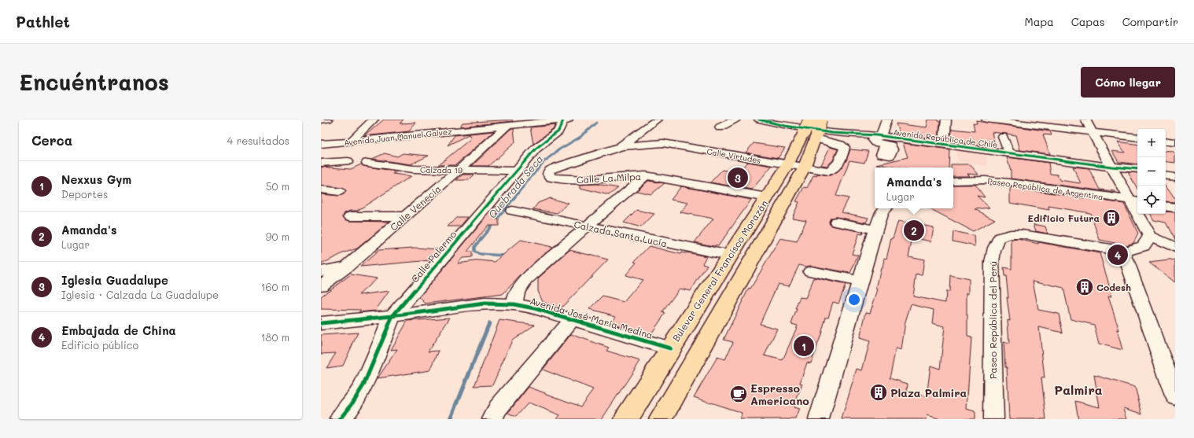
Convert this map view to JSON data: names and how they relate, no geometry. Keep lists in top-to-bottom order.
{
  "streets": {
    "main road": ["Bulevar General Francisco Morazán"],
    "street": [
      "Avenida Juan Manuel Galvez",
      "Avenida República de Chile",
      "Calle Virtudes",
      "Calzada 19",
      "Calle La Milpa",
      "Paseo República de Argentina",
      "Calle Venecia",
      "Calzada Santa Lucía",
      "Calle Palermo",
      "Avenida José María Medina",
      "Paseo República del Perú"
    ]
  },
  "crossings": [
    ["Avenida Juan Manuel Galvez", "Calle Venecia"],
    ["Avenida Juan Manuel Galvez", "Calle Palermo"],
    ["Calle Virtudes", "Calle La Milpa"],
    ["Calle Virtudes", "Bulevar General Francisco Morazán"],
    ["Calzada 19", "Calle Venecia"],
    ["Calzada 19", "Calle Palermo"],
    ["Calle La Milpa", "Calzada Santa Lucía"],
    ["Calle La Milpa", "Avenida José María Medina"],
    ["Calzada Santa Lucía", "Bulevar General Francisco Morazán"],
    ["Calle Palermo", "Avenida José María Medina"],
    ["Bulevar General Francisco Morazán", "Avenida José María Medina"]
  ],
  "districts": ["Palmira"],
  "water": ["Quebrada Seca"],
  "places": {
    "building": ["Edificio Futura", "Codesh", "Plaza Palmira"],
    "cafe": ["Espresso Americano"]
  },
  "page": {
    "header": "Pathlet",
    "nav": ["Mapa", "Capas", "Compartir"],
    "buttons": "Cómo llegar",
    "title": "Encuéntranos",
    "heading": ["Cerca", "4 resultados"],
    "map_buttons": ["+", "−"],
    "list": [
      {
        "mark": "1",
        "name": "Nexxus Gym",
        "note": "Deportes",
        "value": "50 m"
      },
      {
        "mark": "2",
        "name": "Amanda's",
        "note": "Lugar",
        "value": "90 m"
      },
      {
        "mark": "3",
        "name": "Iglesia Guadalupe",
        "note": "Iglesia · Calzada La Guadalupe",
        "value": "160 m"
      },
      {
        "mark": "4",
        "name": "Embajada de China",
        "note": "Edificio público",
        "value": "180 m"
      }
    ],
    "pins": [
      "3",
      "2",
      "4",
      "1"
    ],
    "popup": ["Amanda's", "Lugar"]
  }
}
